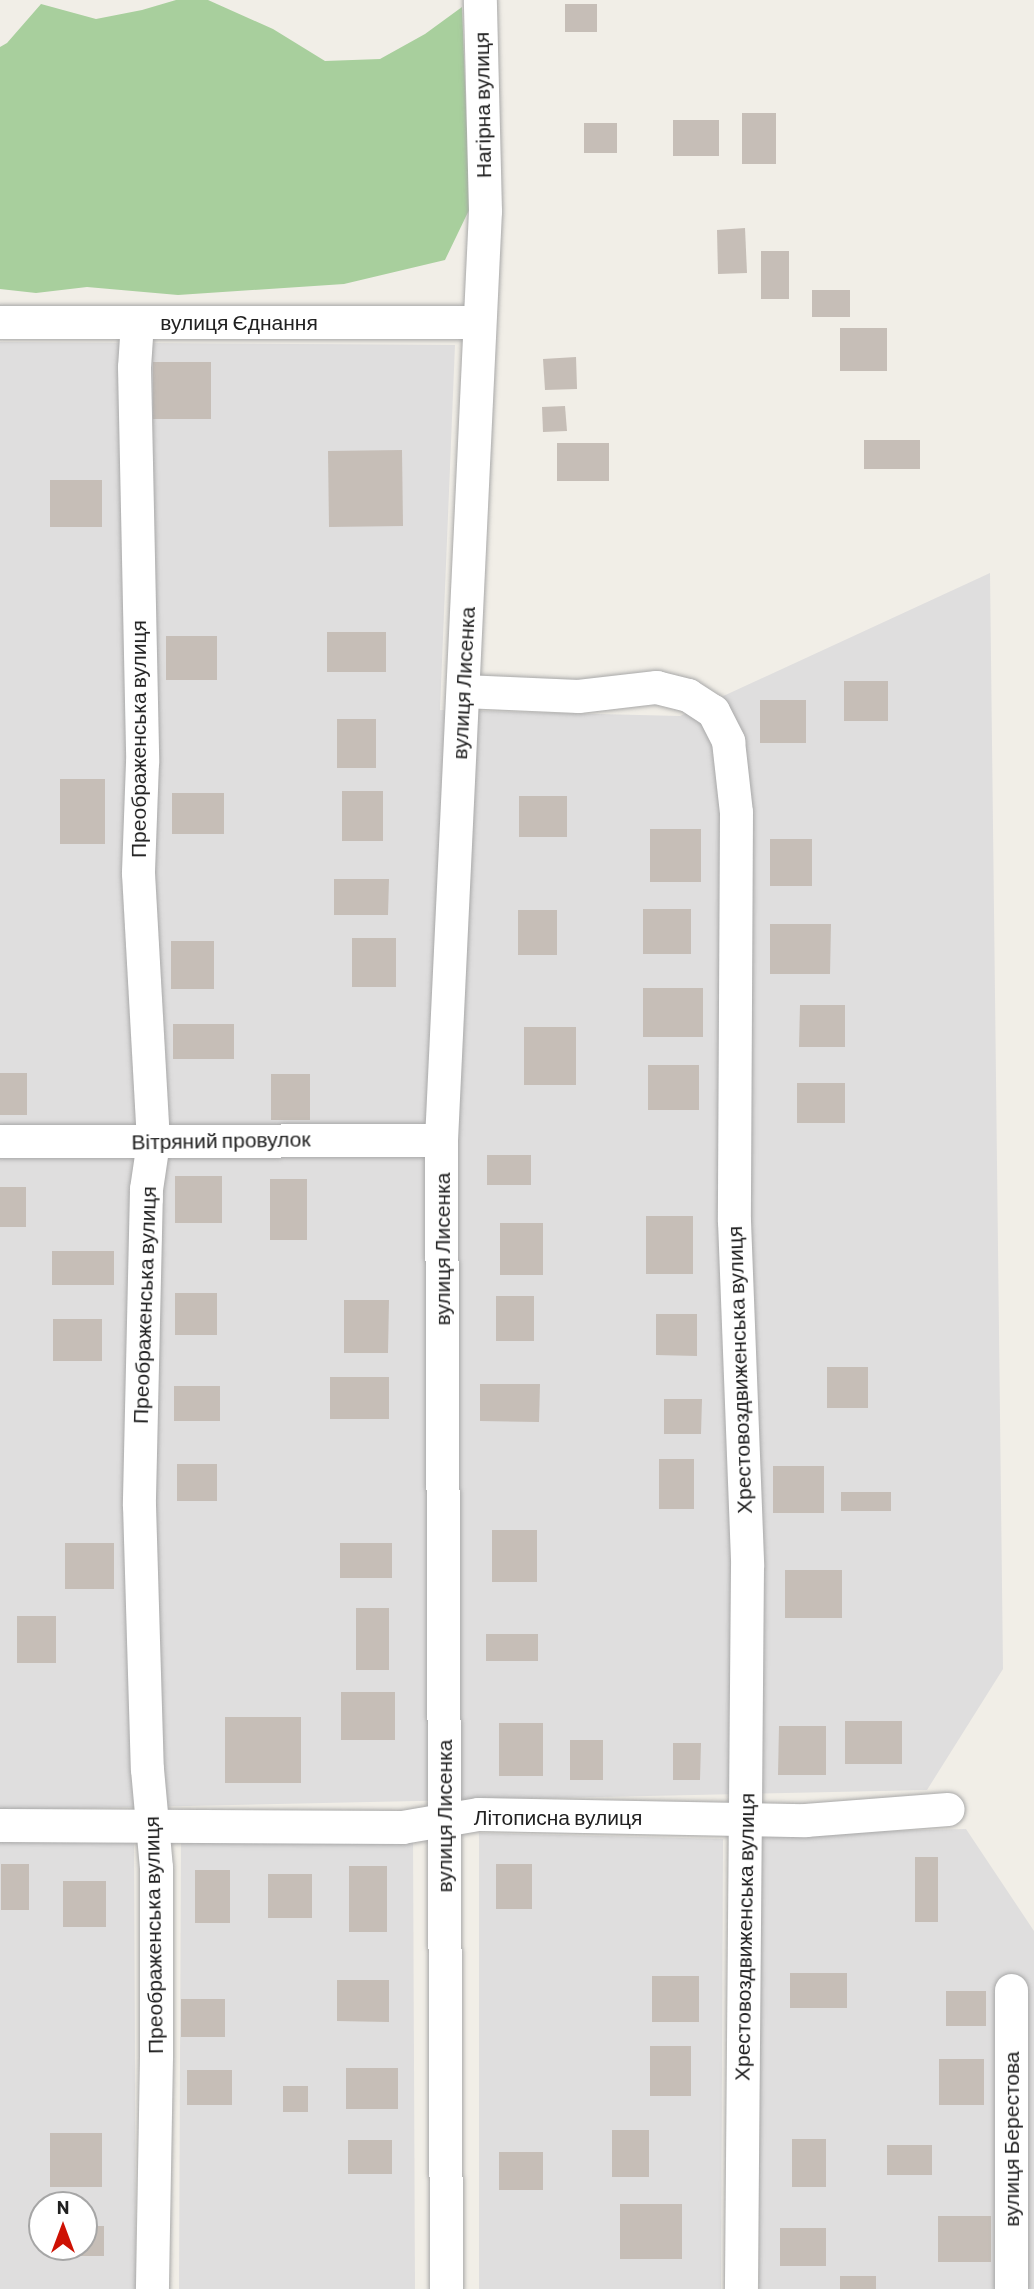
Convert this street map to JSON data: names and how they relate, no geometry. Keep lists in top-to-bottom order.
{
  "streets": {
    "street": [
      "Нагірна вулиця",
      "вулиця Єднання",
      "вулиця Лисенка",
      "Преображенська вулиця",
      "Вітряний провулок",
      "Хрестовоздвиженська вулиця",
      "Літописна вулиця",
      "вулиця Берестова"
    ]
  },
  "crossings": [
    ["Нагірна вулиця", "вулиця Лисенка"],
    ["вулиця Єднання", "вулиця Лисенка"],
    ["вулиця Єднання", "Преображенська вулиця"],
    ["вулиця Лисенка", "Вітряний провулок"],
    ["вулиця Лисенка", "Хрестовоздвиженська вулиця"],
    ["вулиця Лисенка", "Літописна вулиця"],
    ["Преображенська вулиця", "Вітряний провулок"],
    ["Преображенська вулиця", "Літописна вулиця"],
    ["Хрестовоздвиженська вулиця", "Літописна вулиця"]
  ],
  "north": "top"
}
